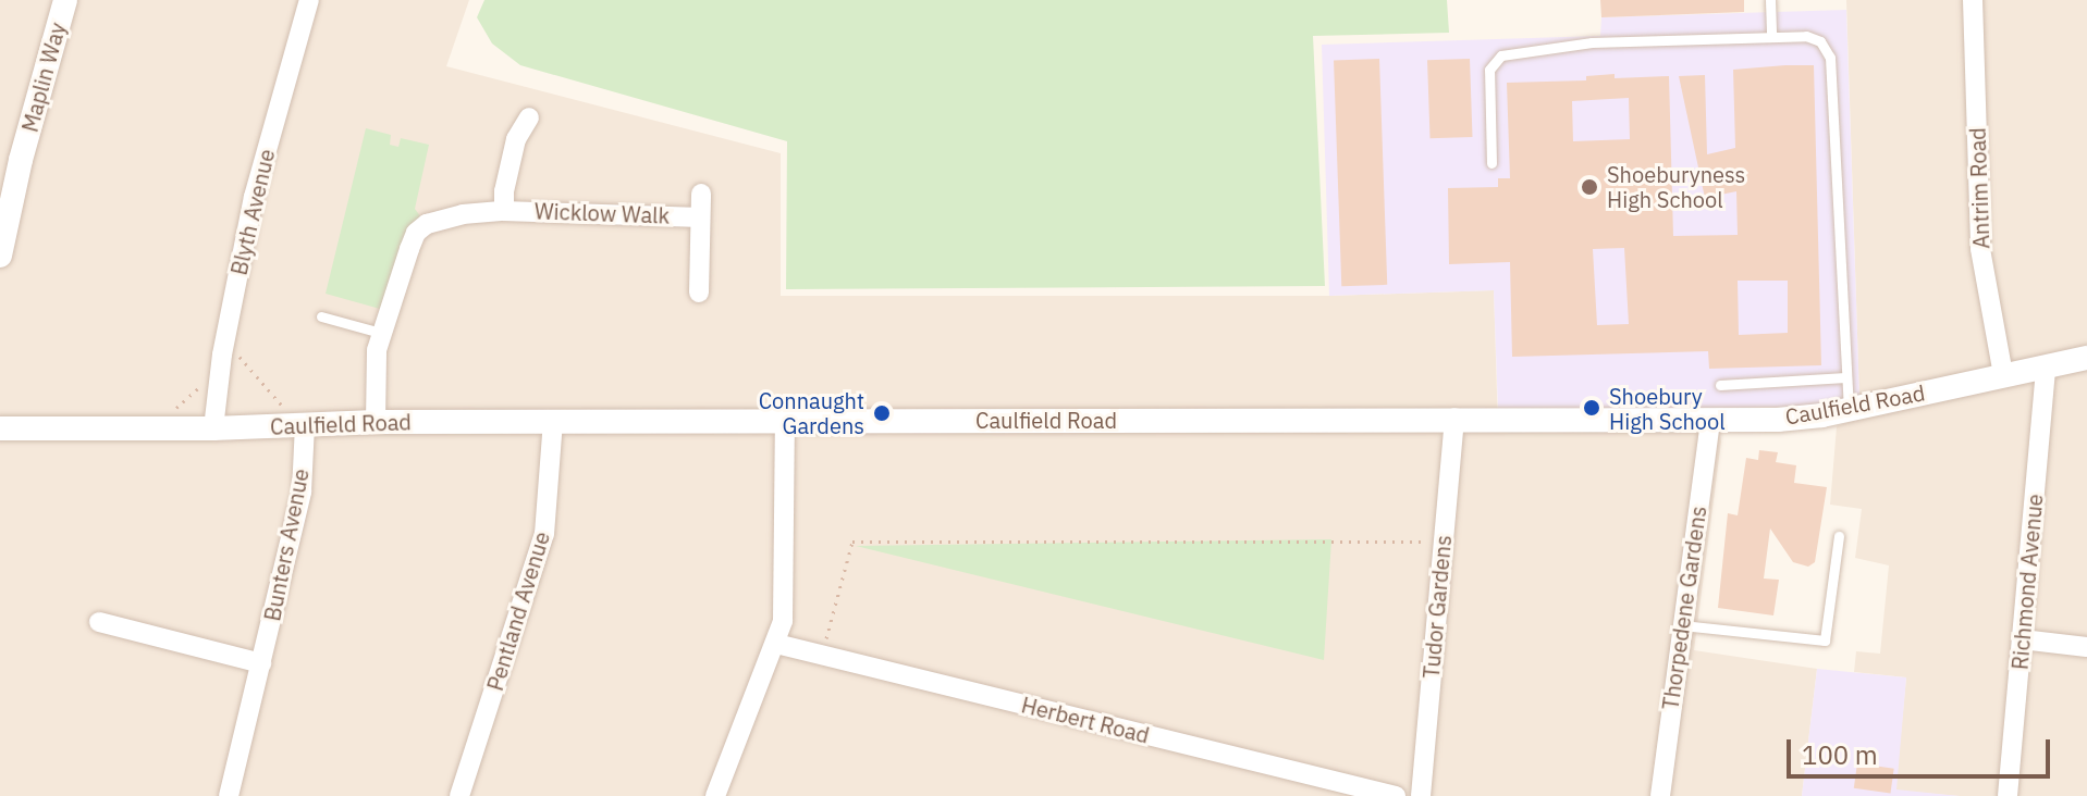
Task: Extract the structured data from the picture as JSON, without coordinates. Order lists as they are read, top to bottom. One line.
{"streets":{"street":["Maplin Way","Antrim Road","Blyth Avenue","Wicklow Walk","Caulfield Road","Bunters Avenue","Richmond Avenue","Tudor Gardens","Thorpedene Gardens","Pentland Avenue","Herbert Road"]},"crossings":[["Antrim Road","Caulfield Road"],["Blyth Avenue","Caulfield Road"],["Wicklow Walk","Caulfield Road"],["Caulfield Road","Bunters Avenue"],["Caulfield Road","Richmond Avenue"],["Caulfield Road","Tudor Gardens"],["Caulfield Road","Thorpedene Gardens"],["Caulfield Road","Pentland Avenue"]],"places":["Shoeburyness High School","Shoebury High School","Connaught Gardens"],"scale_bar":"100 m"}
